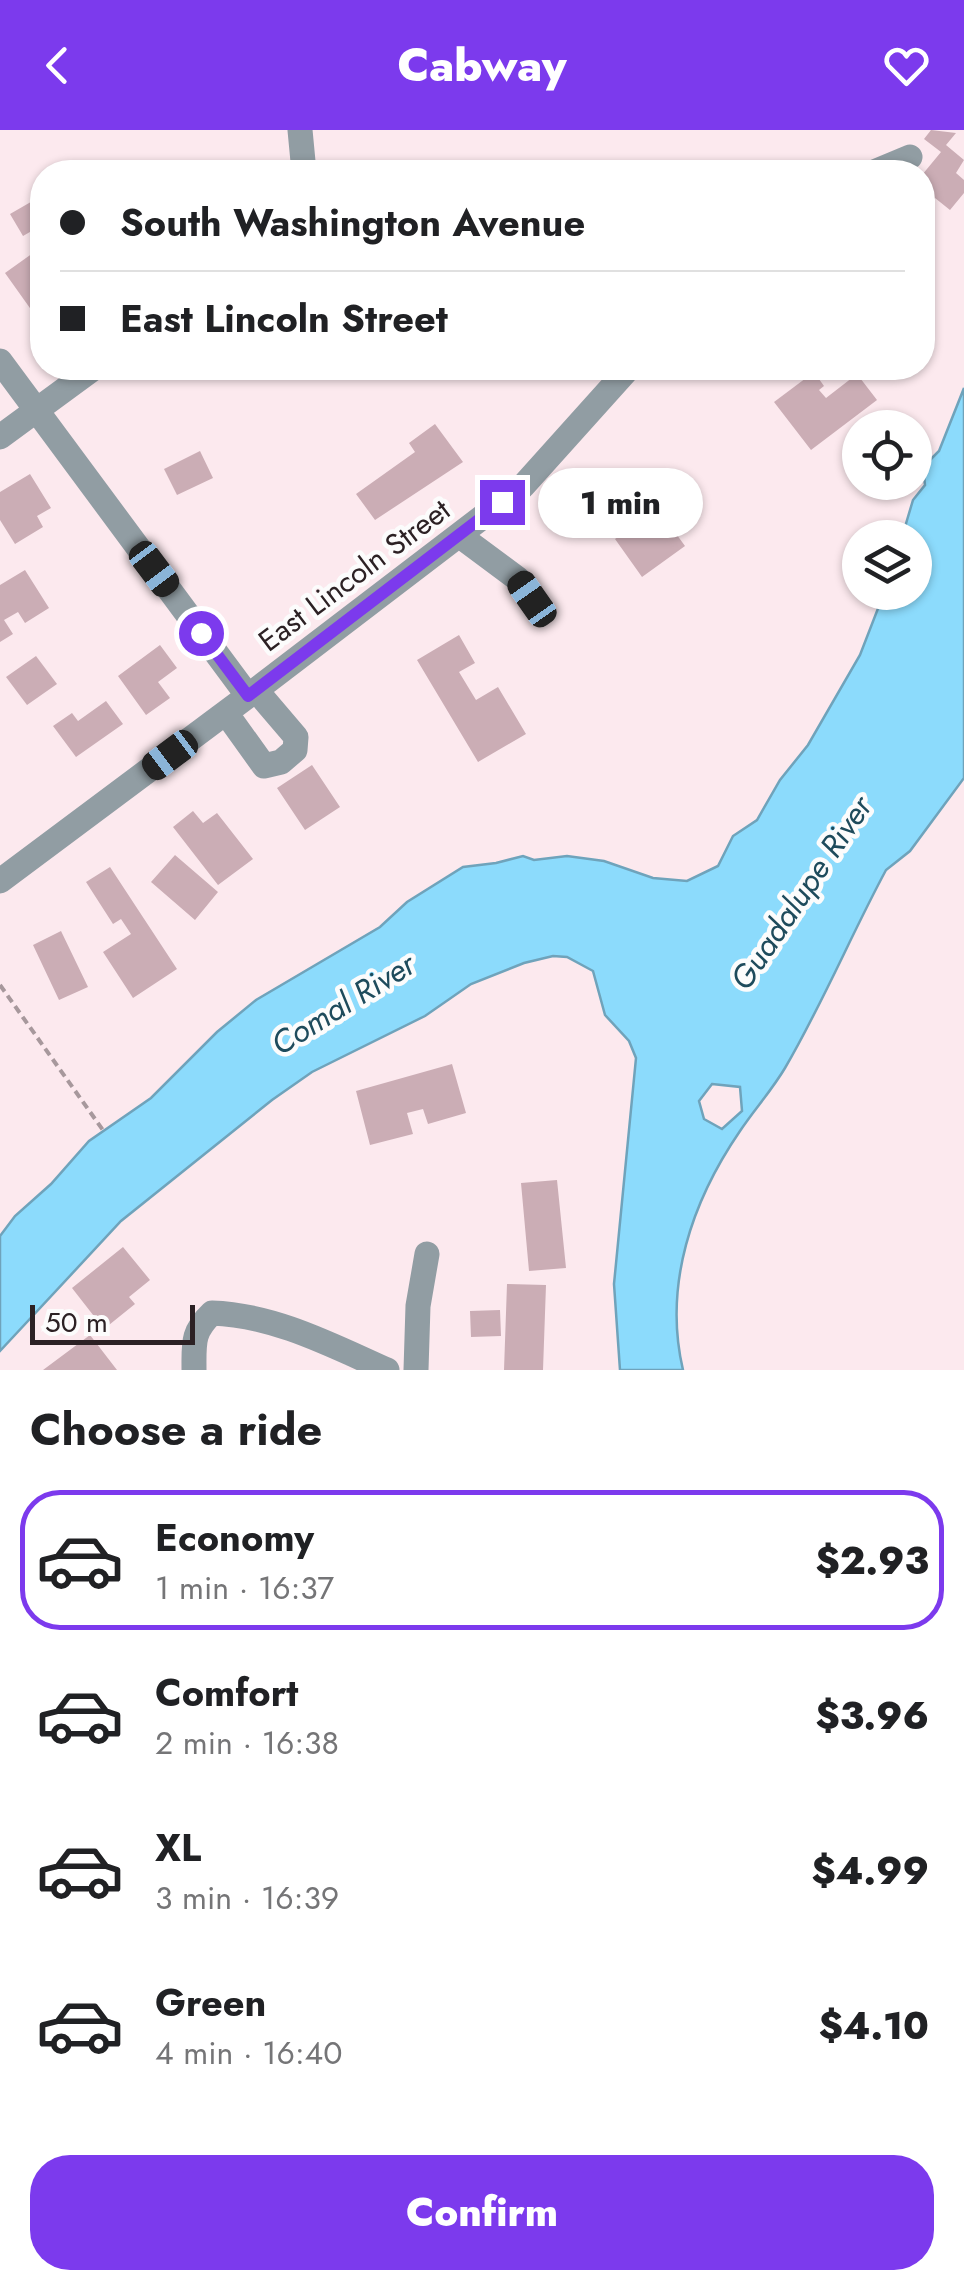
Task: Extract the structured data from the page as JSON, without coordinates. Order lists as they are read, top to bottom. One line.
{"streets":{"street":["East Lincoln Street"]},"water":["Guadalupe River","Comal River"],"scale_bar":"50 m","page":{"header":"Cabway","banner":["South Washington Avenue","East Lincoln Street"],"bubble":"1 min","scale":"50 m","heading":"Choose a ride","list":[{"name":"Economy","note":"1 min · 16:37","value":"$2.93"},{"name":"Comfort","note":"2 min · 16:38","value":"$3.96"},{"name":"XL","note":"3 min · 16:39","value":"$4.99"},{"name":"Green","note":"4 min · 16:40","value":"$4.10"}],"buttons":"Confirm"}}
